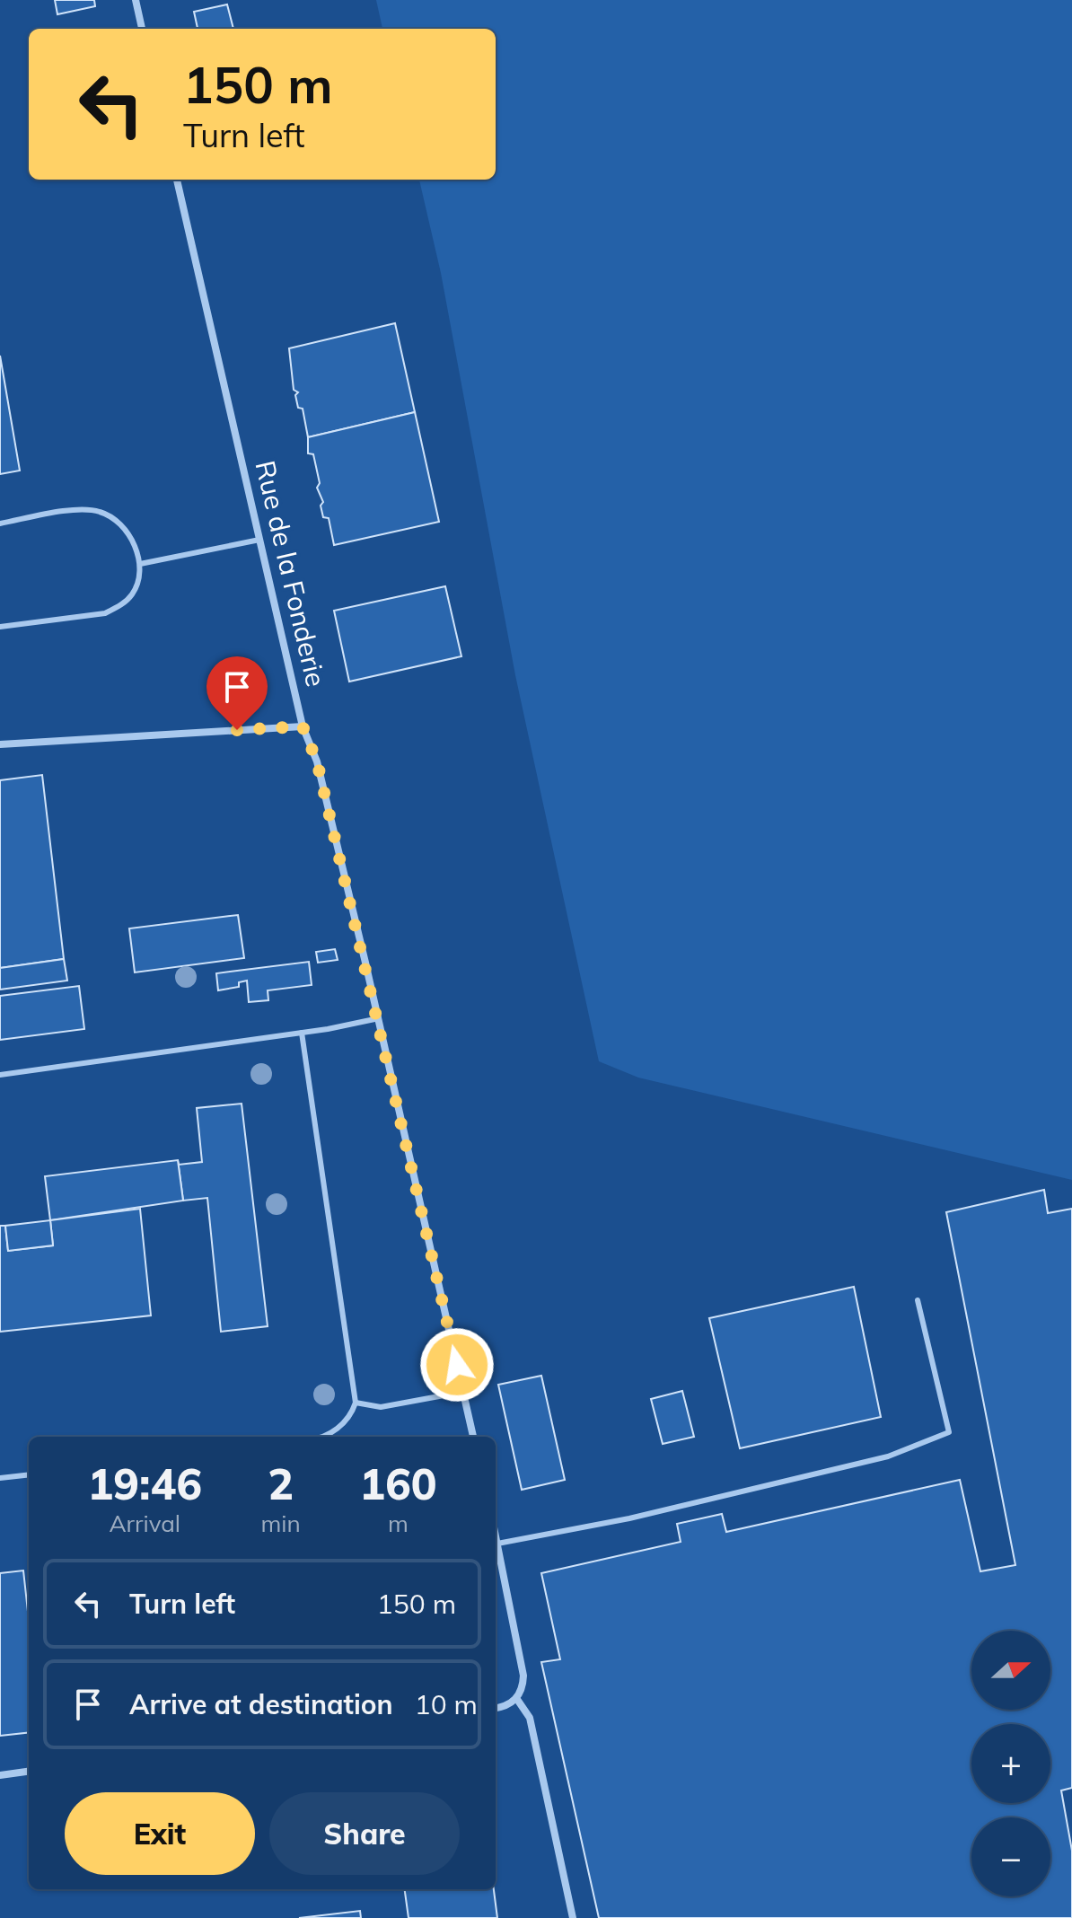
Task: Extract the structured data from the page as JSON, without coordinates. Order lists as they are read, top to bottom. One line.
{"streets":{"street":["Rue de la Fonderie"]},"north":"right","page":{"turn":["150 m","Turn left"],"eta":["19:46","Arrival","2","min","160","m"],"list":[{"name":"Turn left","value":"150 m"},{"name":"Arrive at destination","value":"10 m"}],"map_buttons":["+","−"],"buttons":["Exit","Share"]}}
